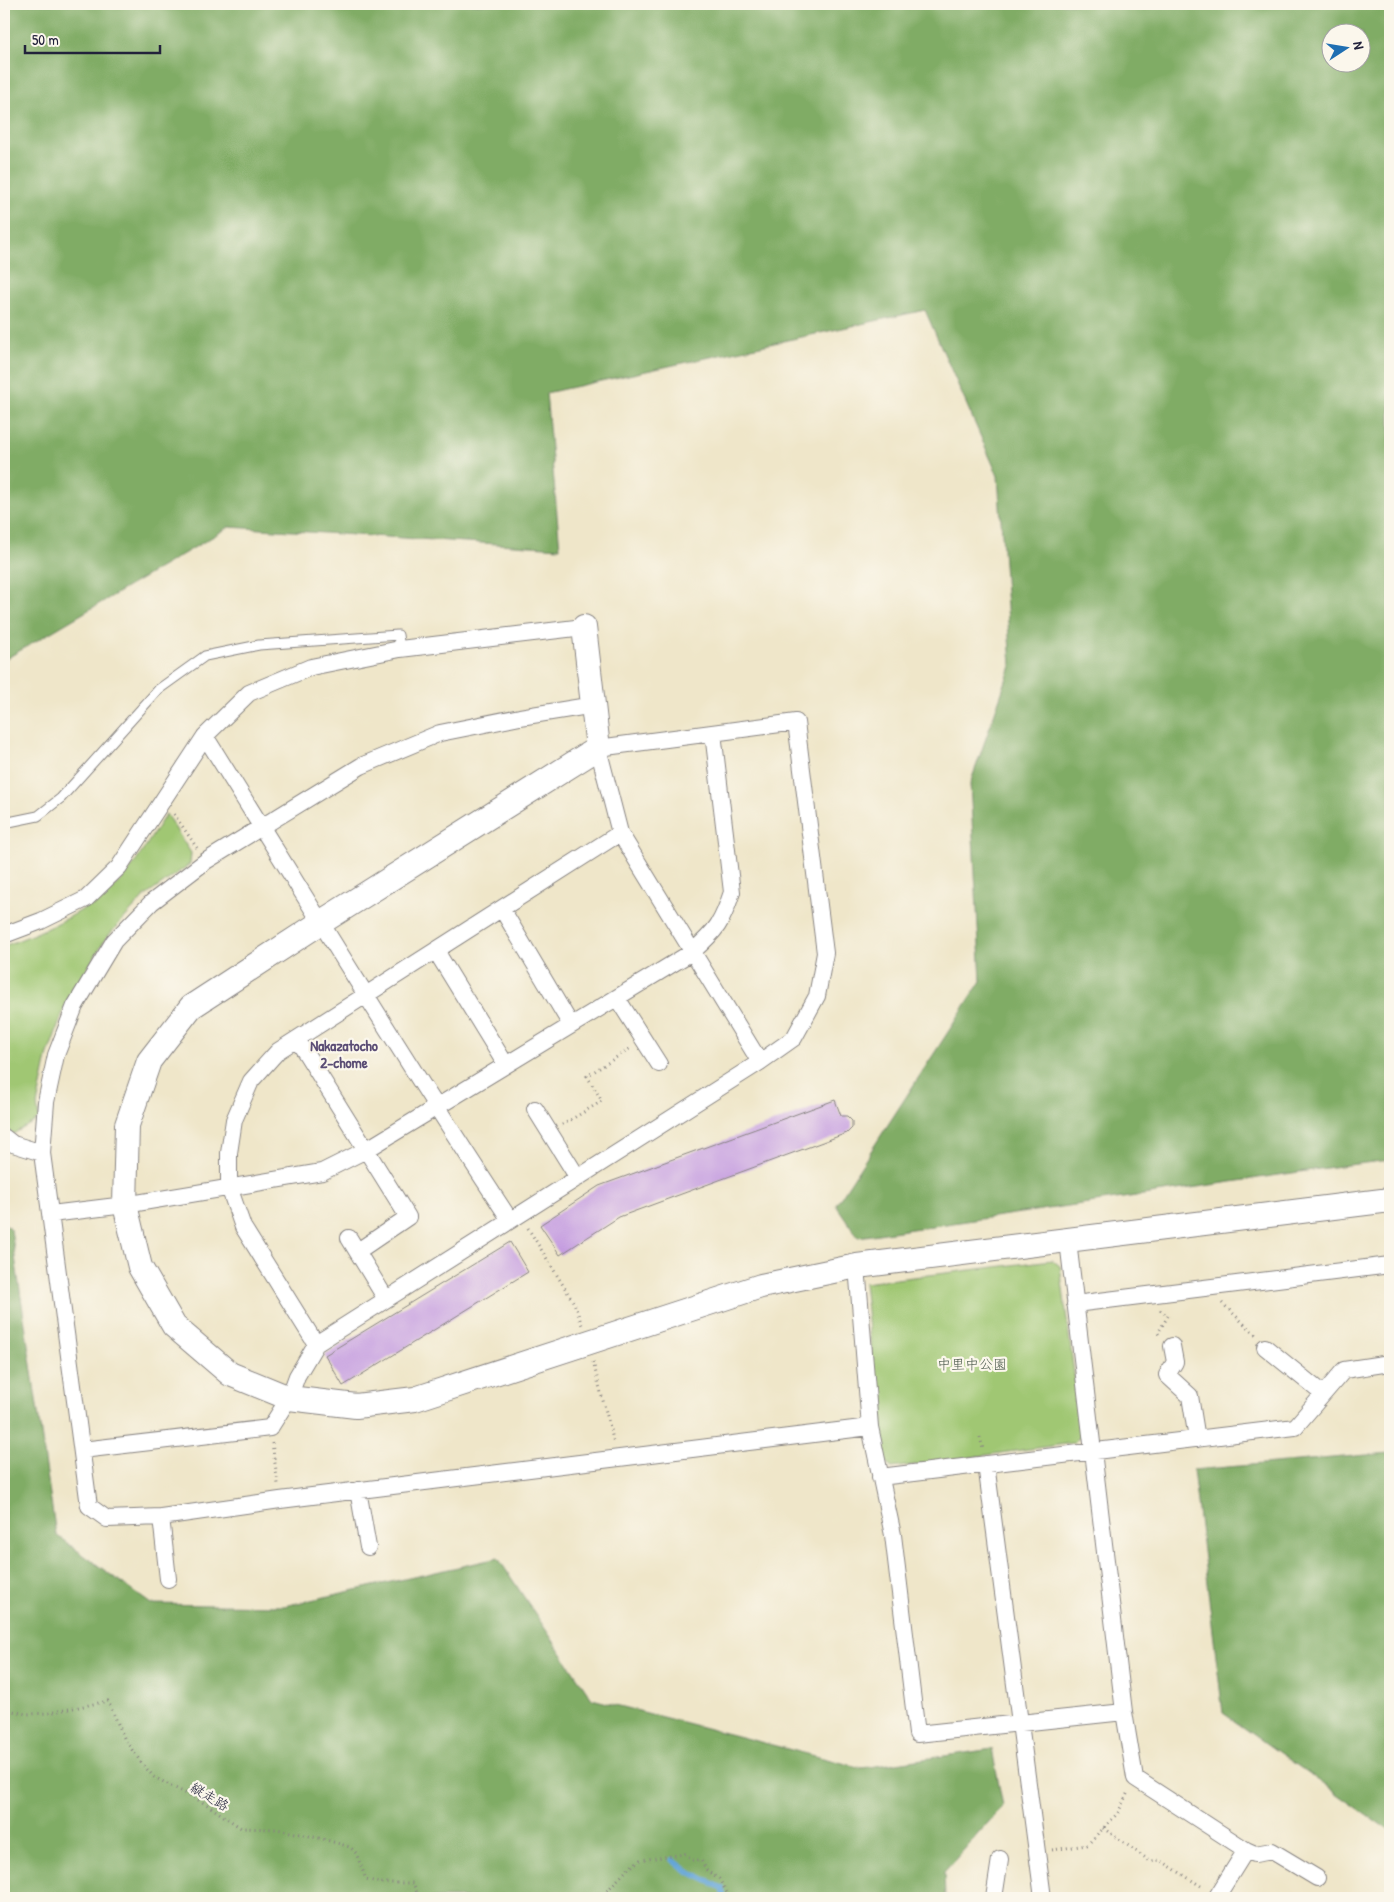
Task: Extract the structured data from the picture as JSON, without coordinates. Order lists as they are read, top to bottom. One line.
{"streets":{"path":["縦走路"]},"districts":["Nakazatocho 2-chome"],"parks":["中里中公園"],"scale_bar":"50 m","north":"right"}
